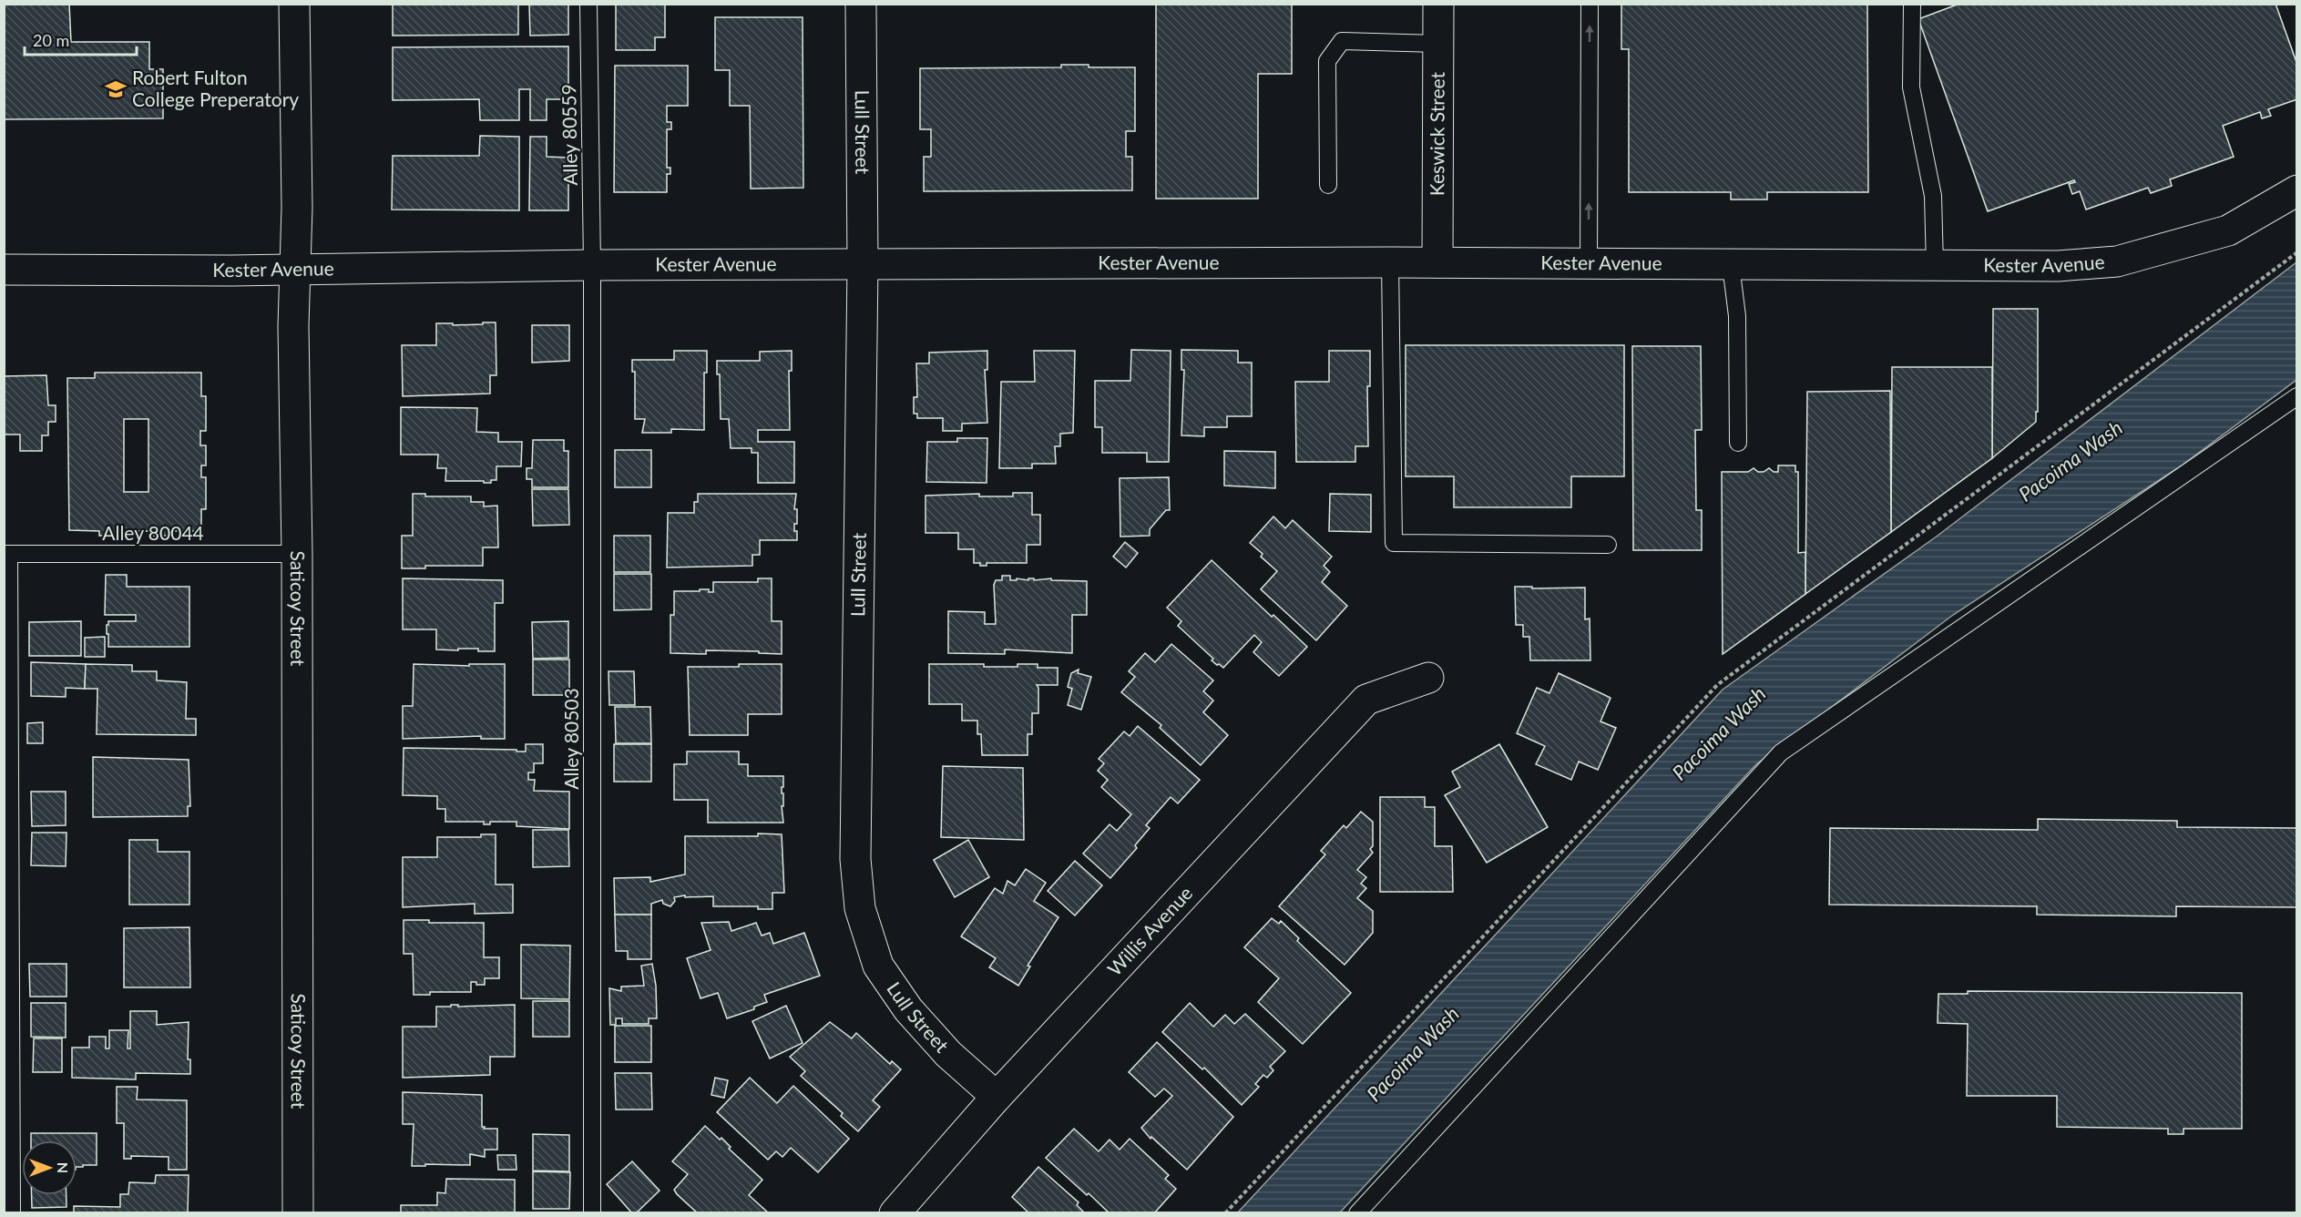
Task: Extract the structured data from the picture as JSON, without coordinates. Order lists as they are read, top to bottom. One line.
{"streets":{"street":["Lull Street","Keswick Street","Kester Avenue","Saticoy Street","Willis Avenue"],"lane":["Alley 80559","Alley 80044","Alley 80503"]},"crossings":[["Lull Street","Kester Avenue"],["Lull Street","Willis Avenue"],["Keswick Street","Kester Avenue"],["Alley 80559","Kester Avenue"],["Alley 80559","Alley 80503"],["Kester Avenue","Saticoy Street"],["Kester Avenue","Alley 80503"],["Alley 80044","Saticoy Street"]],"water":["Pacoima Wash"],"places":{"school or university":["Robert Fulton College Preperatory"]},"scale_bar":"20 m","north":"right"}
